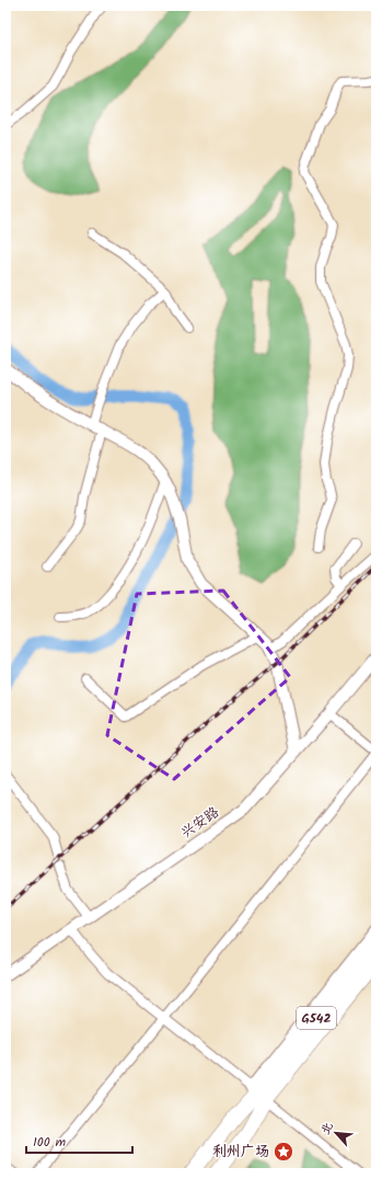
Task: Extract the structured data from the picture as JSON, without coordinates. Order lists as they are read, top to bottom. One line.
{"streets":{"highway":["G542"],"street":["兴安路"]},"places":{"place":["利州广场"]},"scale_bar":"100 m","north":"top left"}
